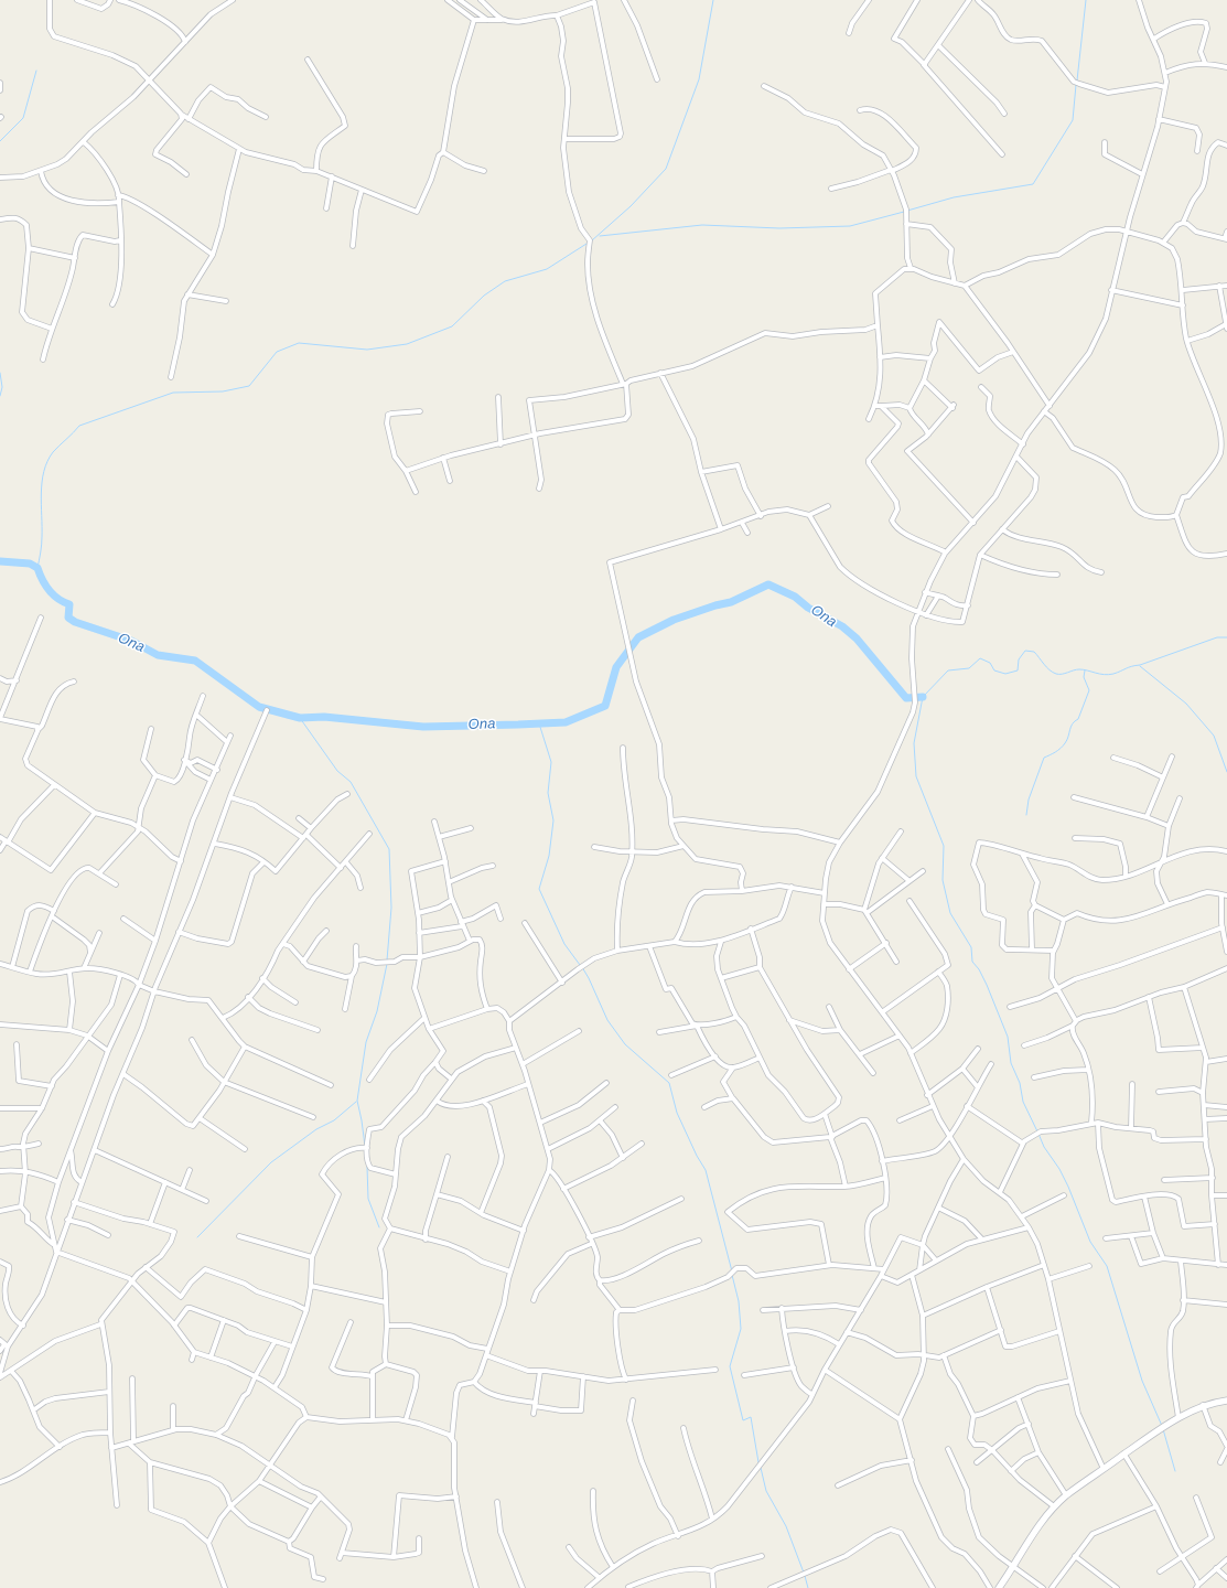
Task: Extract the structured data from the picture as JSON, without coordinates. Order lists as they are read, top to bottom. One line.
{"water":["Ona"]}
